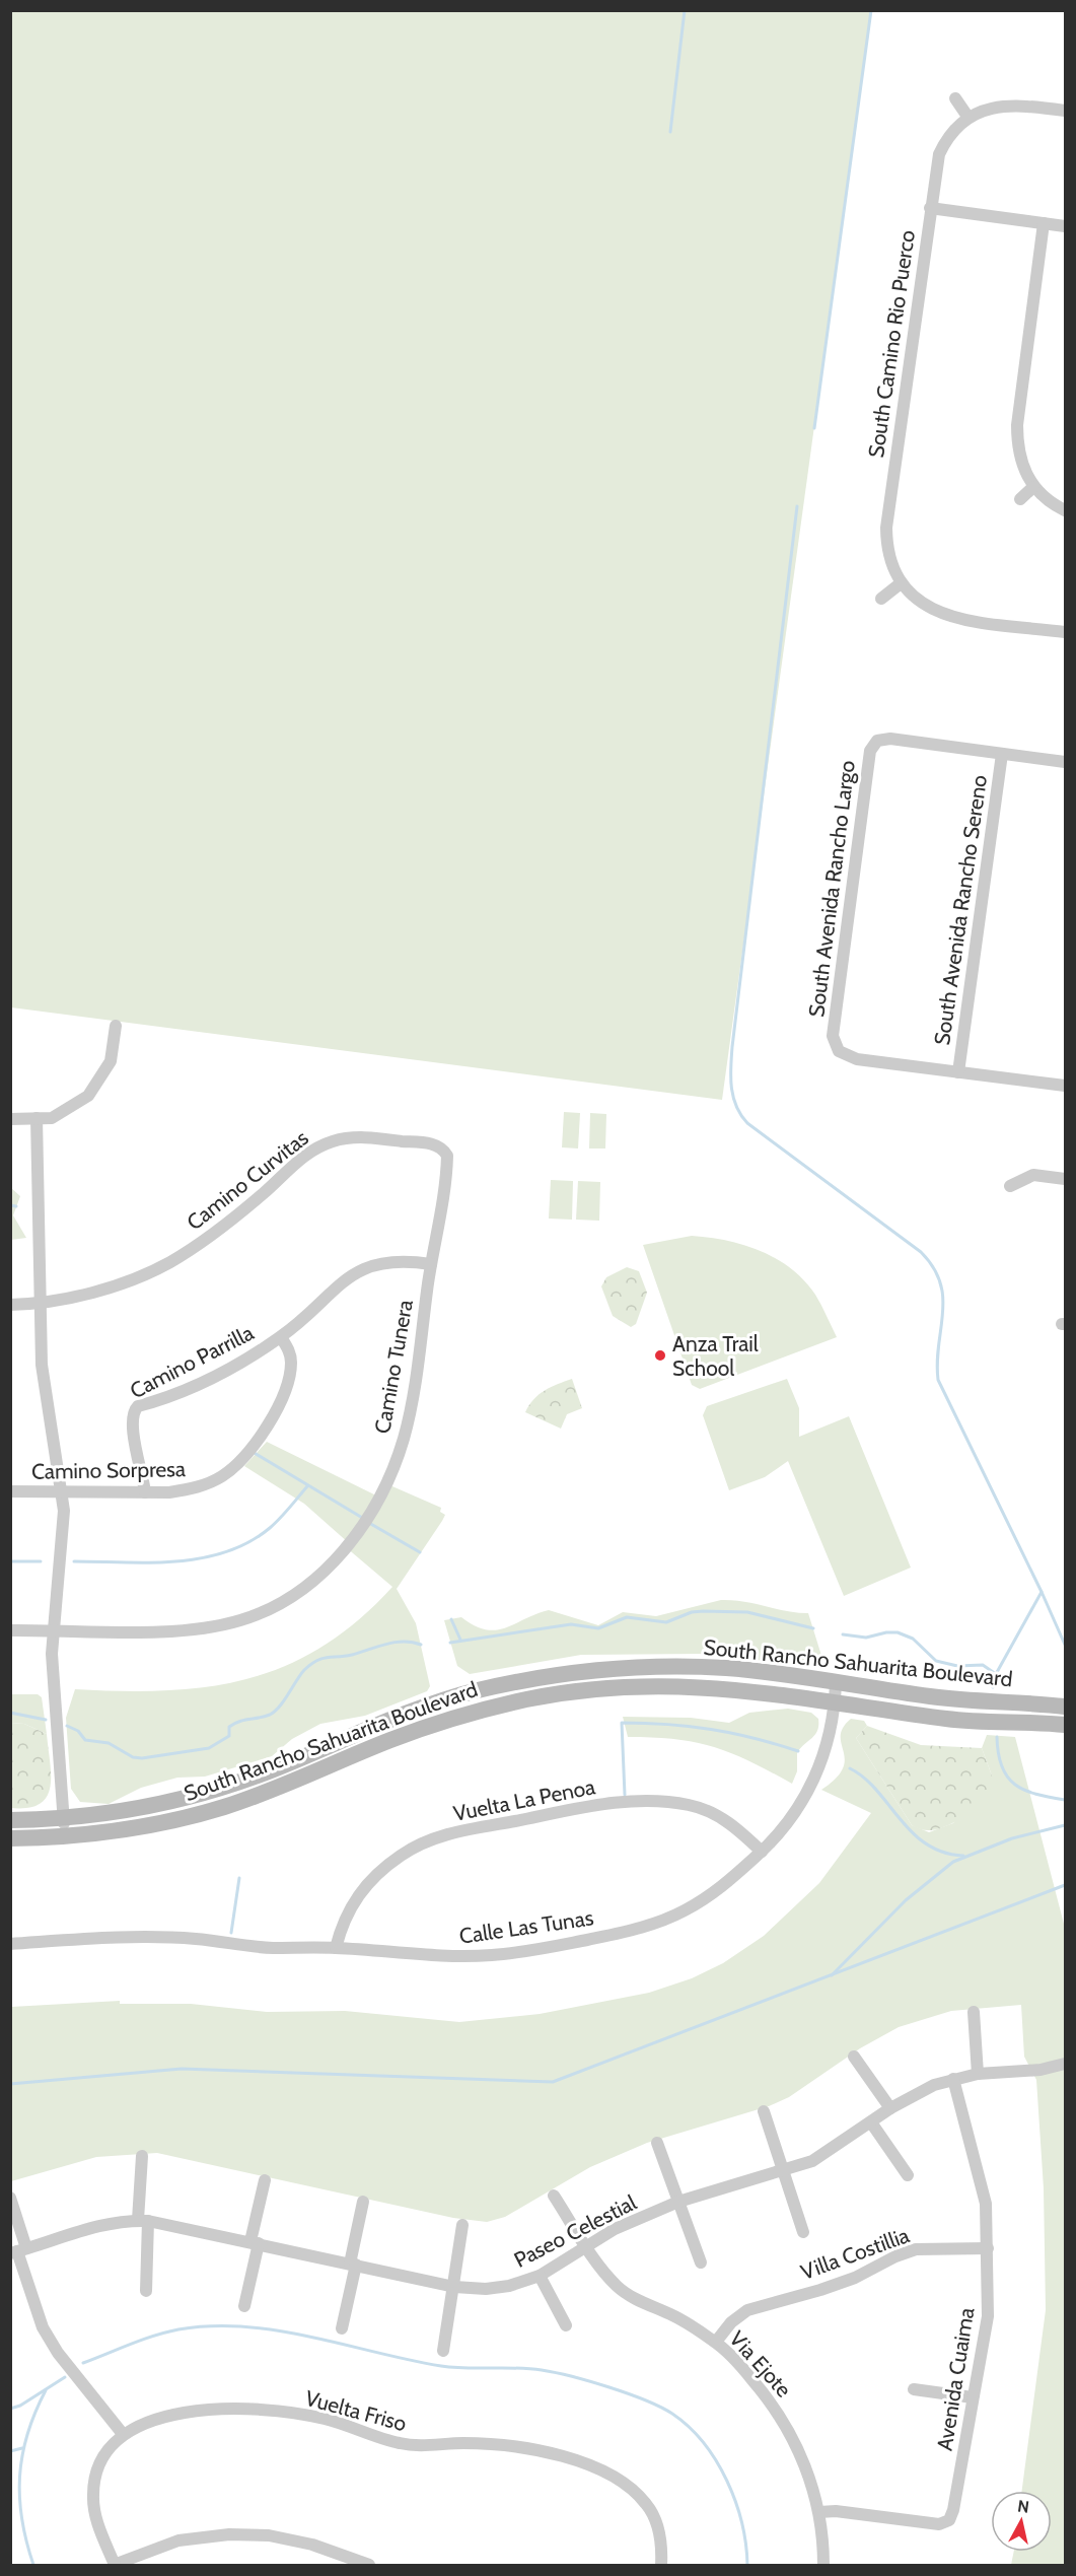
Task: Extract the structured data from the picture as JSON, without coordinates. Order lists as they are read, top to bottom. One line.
{"streets":{"street":["South Camino Rio Puerco","South Avenida Rancho Largo","South Avenida Rancho Sereno","Camino Curvitas","Camino Parrilla","Camino Tunera","Camino Sorpresa","South Rancho Sahuarita Boulevard","Vuelta La Penoa","Calle Las Tunas","Paseo Celestial","Villa Costillia","Via Ejote","Avenida Cuaima","Vuelta Friso"]},"crossings":[["South Avenida Rancho Largo","South Avenida Rancho Sereno"],["Camino Curvitas","Camino Tunera"],["Camino Parrilla","Camino Tunera"],["Camino Parrilla","Camino Sorpresa"],["South Rancho Sahuarita Boulevard","Calle Las Tunas"],["Vuelta La Penoa","Calle Las Tunas"],["Paseo Celestial","Via Ejote"],["Paseo Celestial","Avenida Cuaima"],["Villa Costillia","Via Ejote"],["Villa Costillia","Avenida Cuaima"],["Via Ejote","Avenida Cuaima"]],"places":["Anza Trail School"],"north":"top"}
